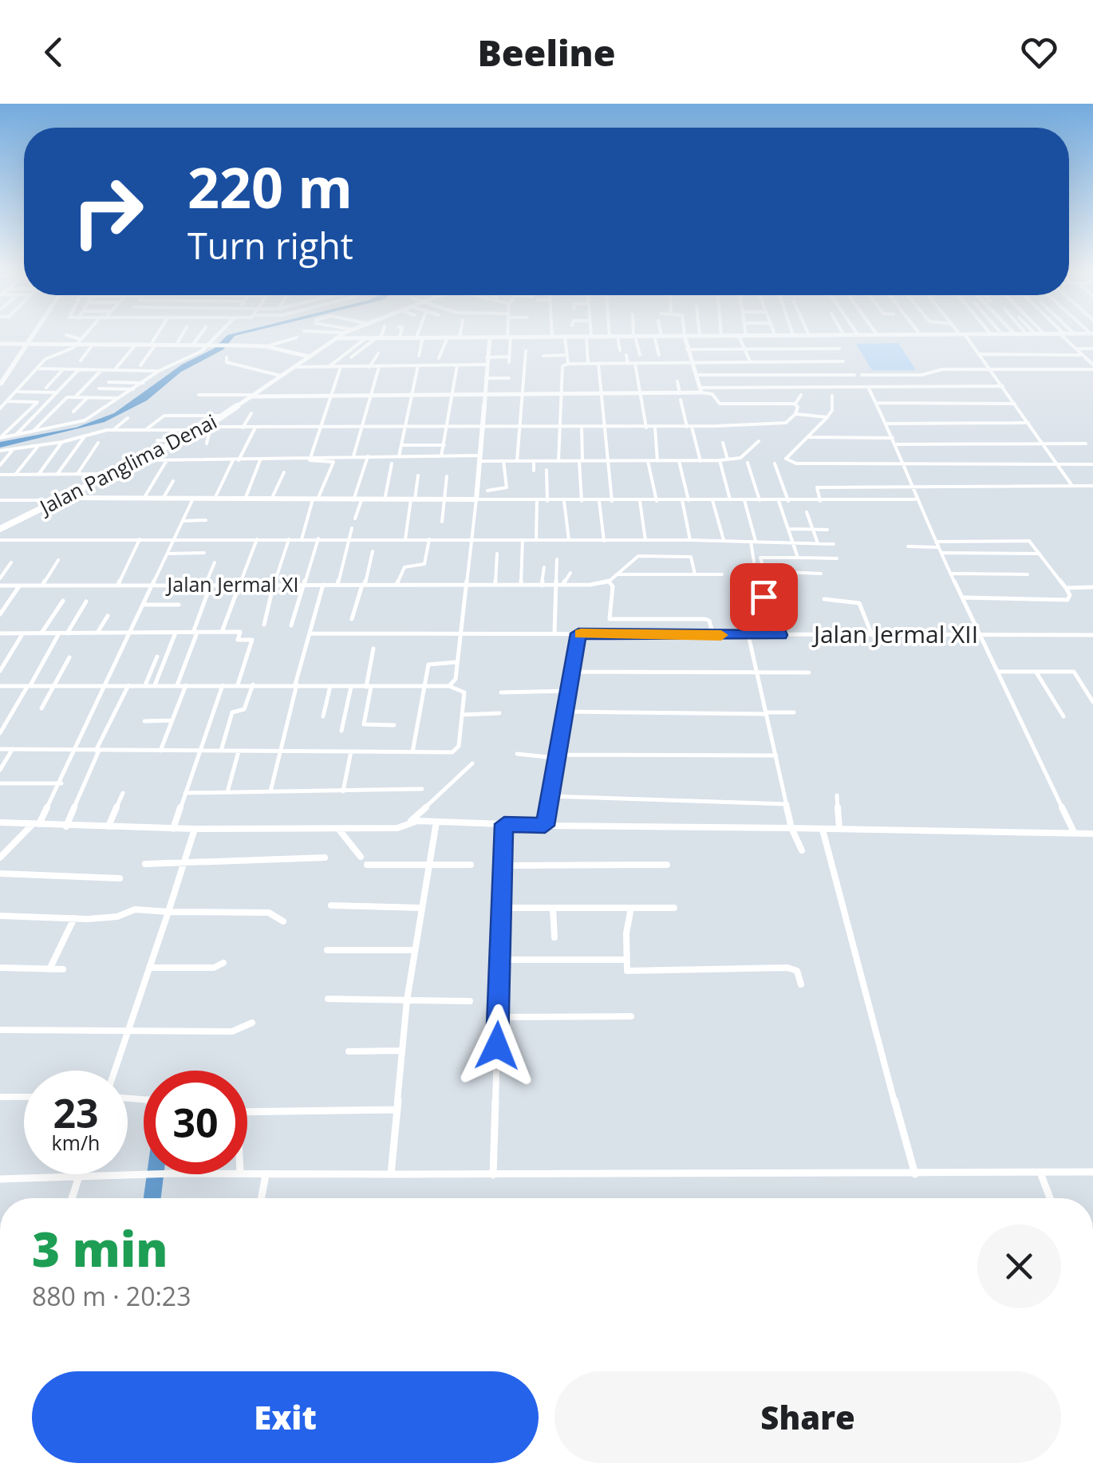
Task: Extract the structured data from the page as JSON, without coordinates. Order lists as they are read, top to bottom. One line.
{"streets":{"main road":["Jalan Panglima Denai"],"street":["Jalan Jermal XI","Jalan Jermal XII"]},"page":{"header":"Beeline","turn":["220 m","Turn right"],"speed":"23 km/h","limit":"30","heading":["3 min","880 m · 20:23"],"buttons":["Exit","Share"]}}
